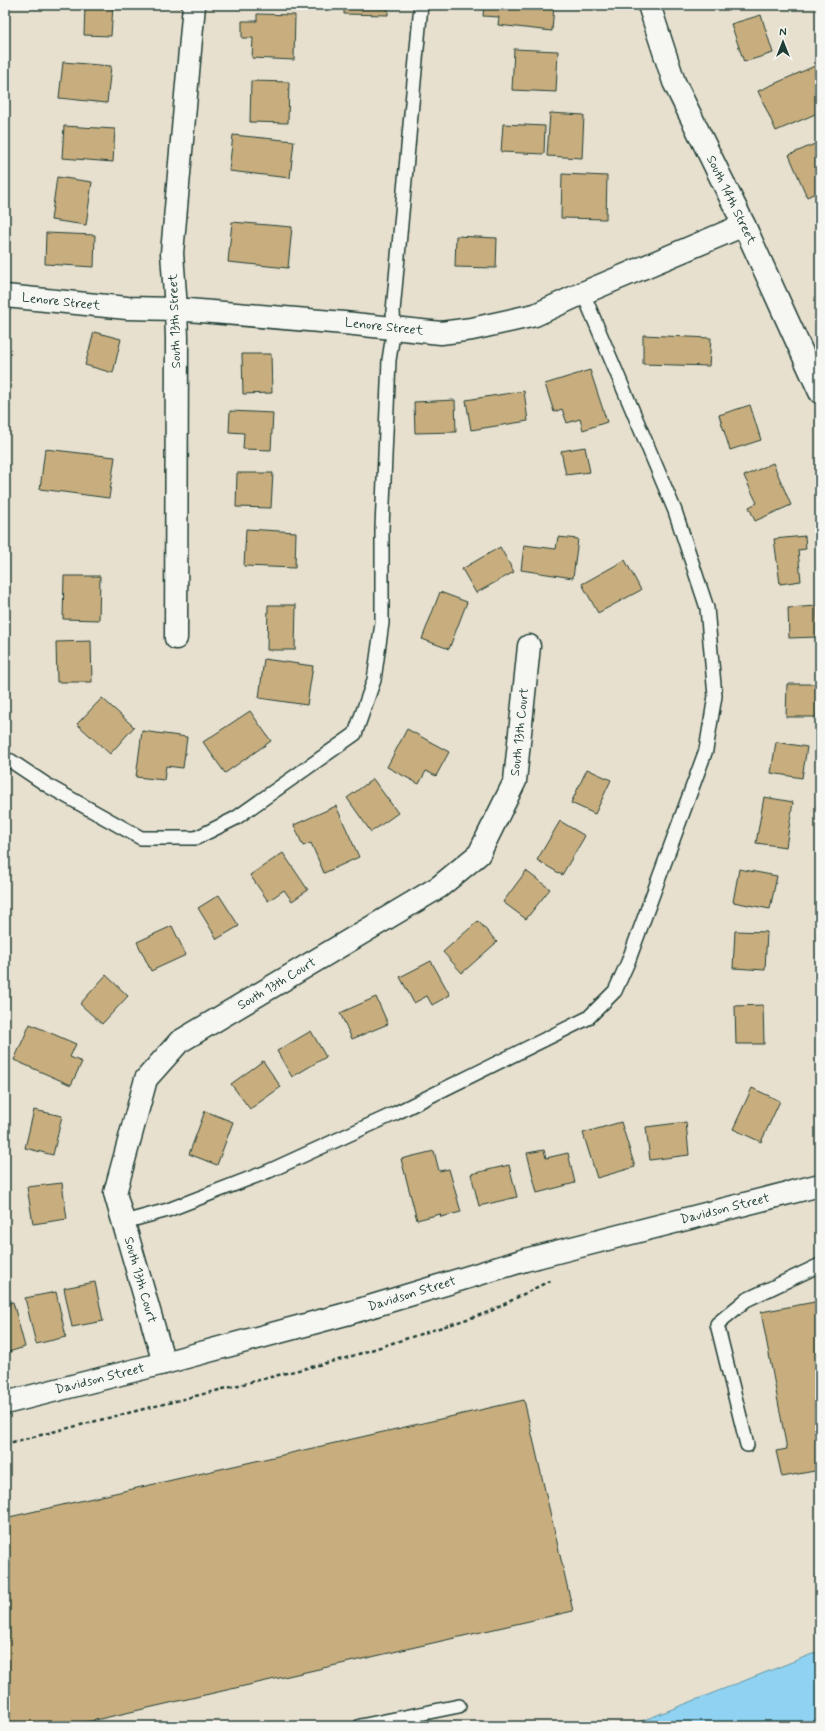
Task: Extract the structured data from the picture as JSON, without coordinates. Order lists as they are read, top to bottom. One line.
{"streets":{"street":["South 14th Street","Lenore Street","South 13th Street","South 13th Court","Davidson Street"]},"crossings":[["South 14th Street","Lenore Street"],["Lenore Street","South 13th Street"],["South 13th Court","Davidson Street"]],"north":"top"}
